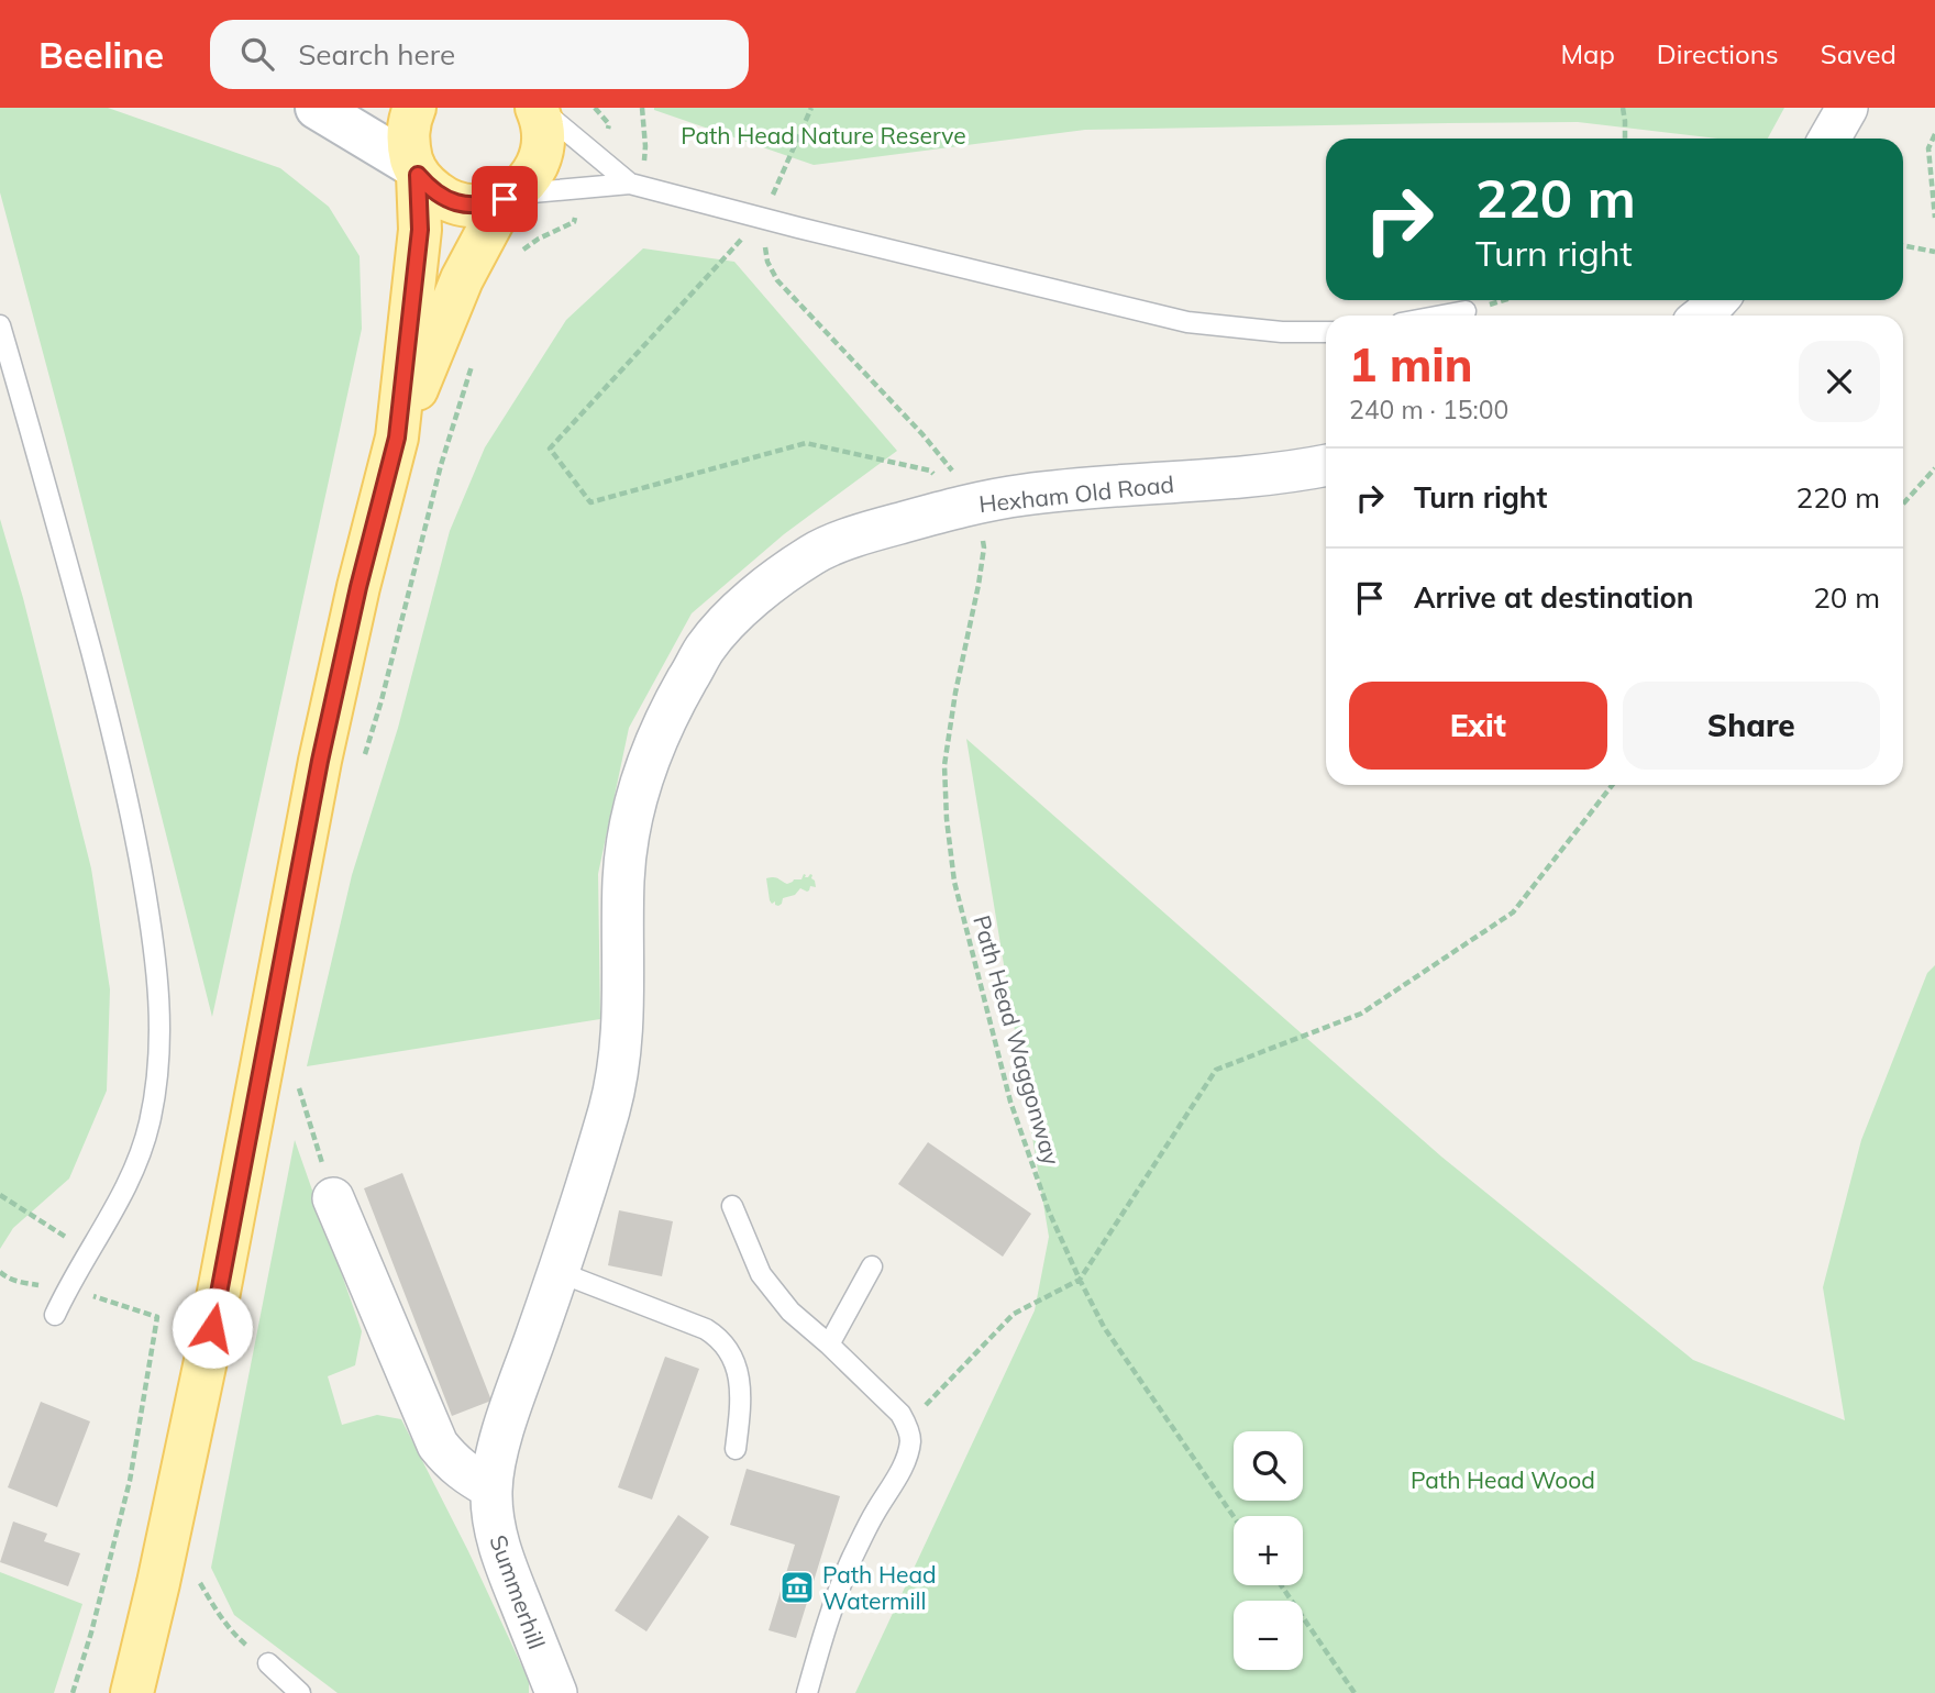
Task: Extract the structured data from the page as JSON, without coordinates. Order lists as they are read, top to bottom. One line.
{"streets":{"street":["Hexham Old Road","Summerhill"],"path":["Path Head Waggonway"]},"crossings":[["Hexham Old Road","Path Head Waggonway"],["Hexham Old Road","Summerhill"]],"parks":["Path Head Nature Reserve","Path Head Wood"],"places":{"museum":["Path Head Watermill"]},"page":{"header":"Beeline","search":"Search here","nav":["Map","Directions","Saved"],"turn":["220 m","Turn right"],"heading":["1 min","240 m · 15:00"],"list":[{"name":"Turn right","value":"220 m"},{"name":"Arrive at destination","value":"20 m"}],"buttons":["Exit","Share"],"map_buttons":["+","−"]}}
